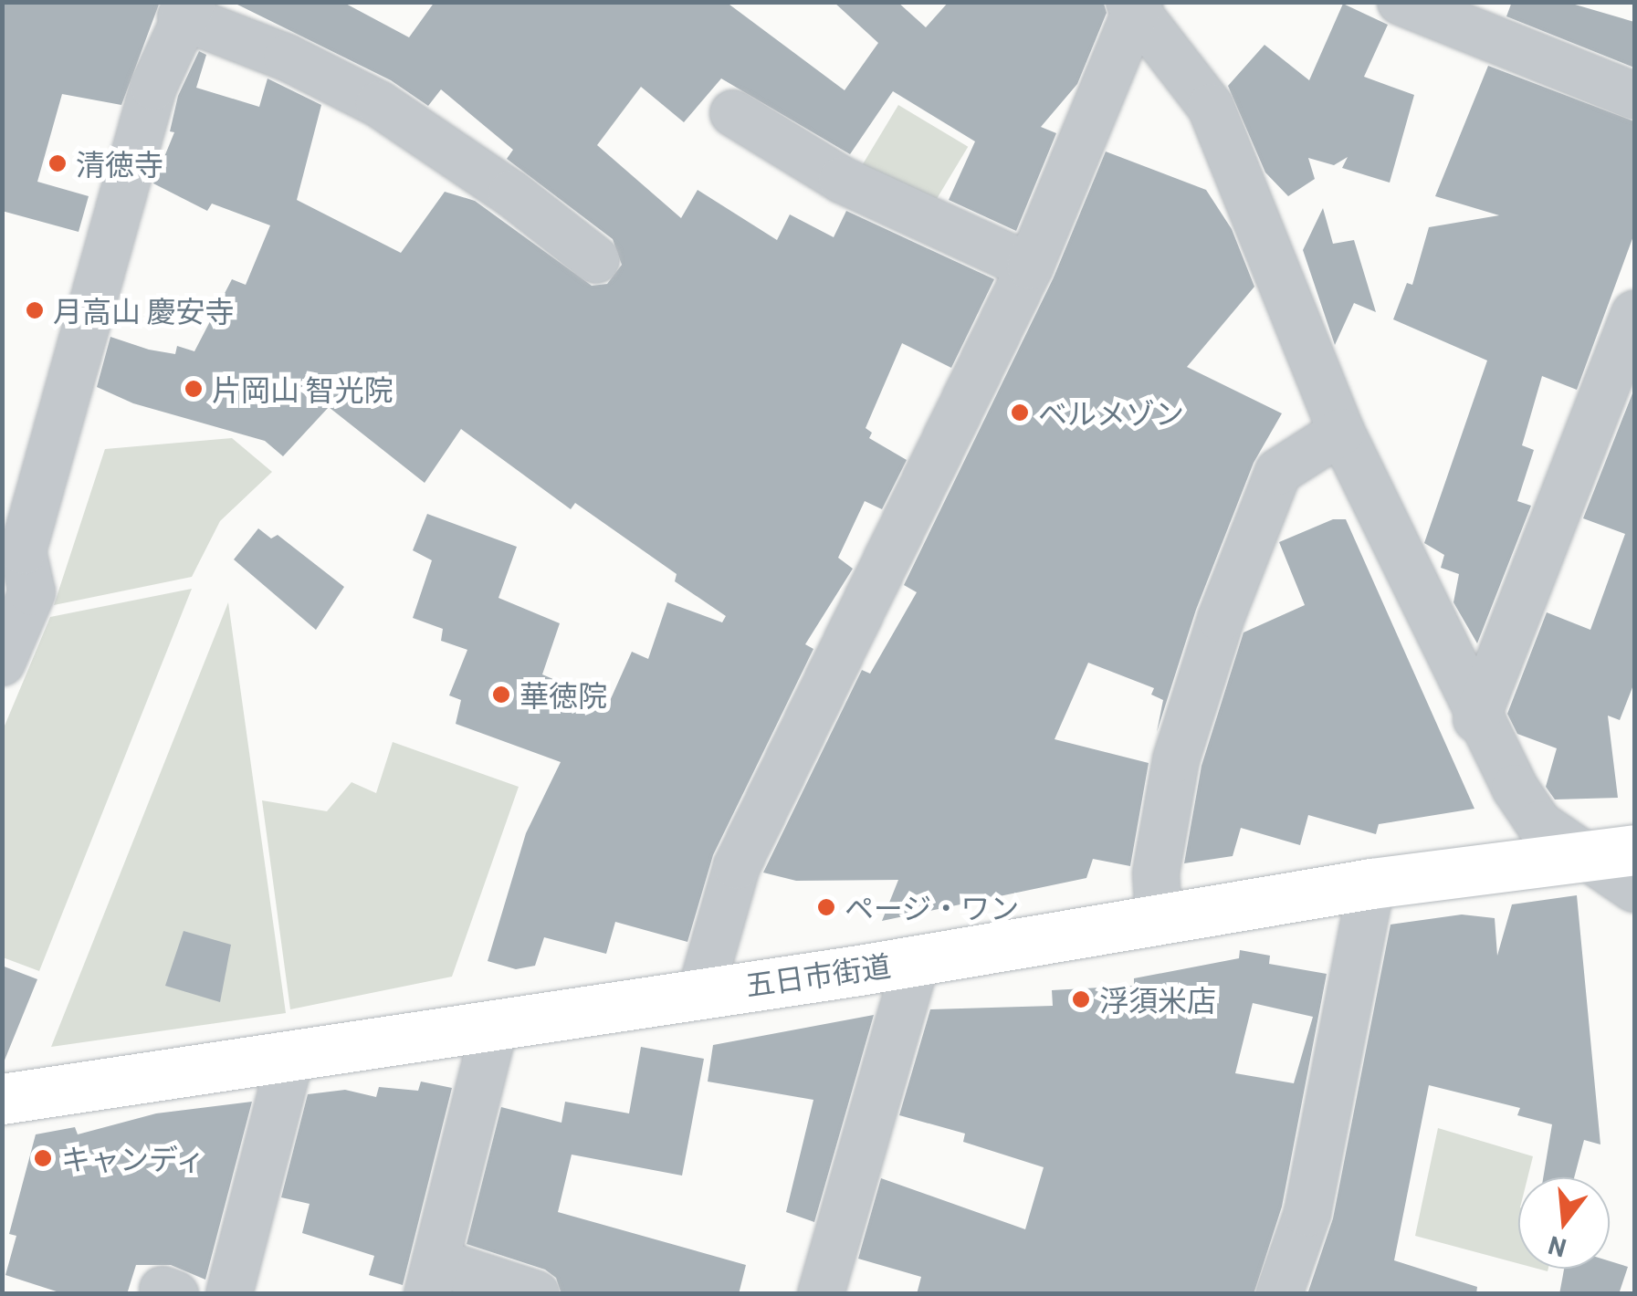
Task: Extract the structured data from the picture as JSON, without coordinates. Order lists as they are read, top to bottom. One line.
{"streets":{"main road":["五日市街道"]},"places":["清徳寺","月高山 慶安寺","片岡山 智光院","ベルメゾン","華徳院","ページ・ワン","浮須米店","キャンディ"],"north":"bottom"}
